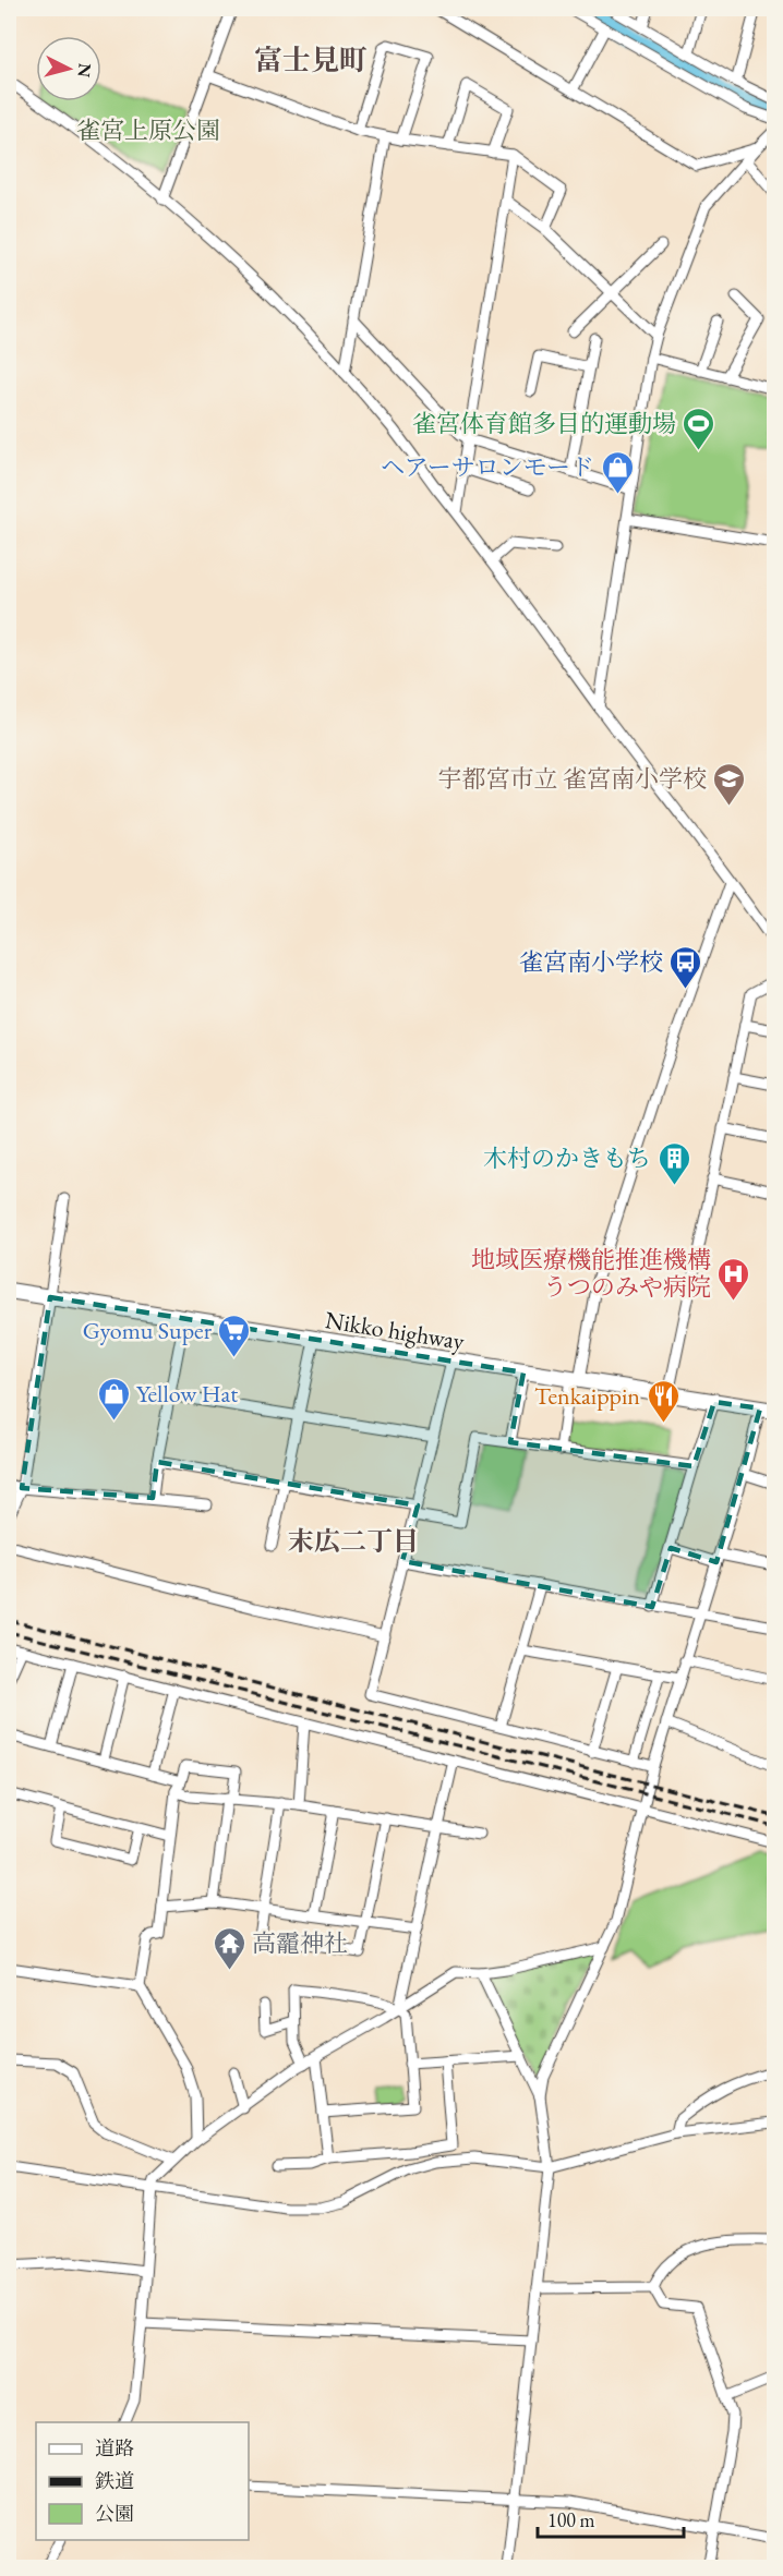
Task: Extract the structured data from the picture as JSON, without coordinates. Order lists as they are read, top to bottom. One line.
{"streets":{"highway":["Nikko highway"]},"districts":["富士見町","末広二丁目"],"parks":["雀宮上原公園"],"places":{"sports":["雀宮体育館多目的運動場"],"shop":["ヘアーサロンモード","Yellow Hat"],"school or university":["宇都宮市立 雀宮南小学校"],"bus stop":["雀宮南小学校"],"building":["木村のかきもち"],"hospital":["地域医療機能推進機構 うつのみや病院"],"supermarket":["Gyomu Super"],"restaurant":["Tenkaippin"],"temple":["高靇神社"]},"legend":["道路","鉄道","公園"],"scale_bar":"100 m","north":"right"}
